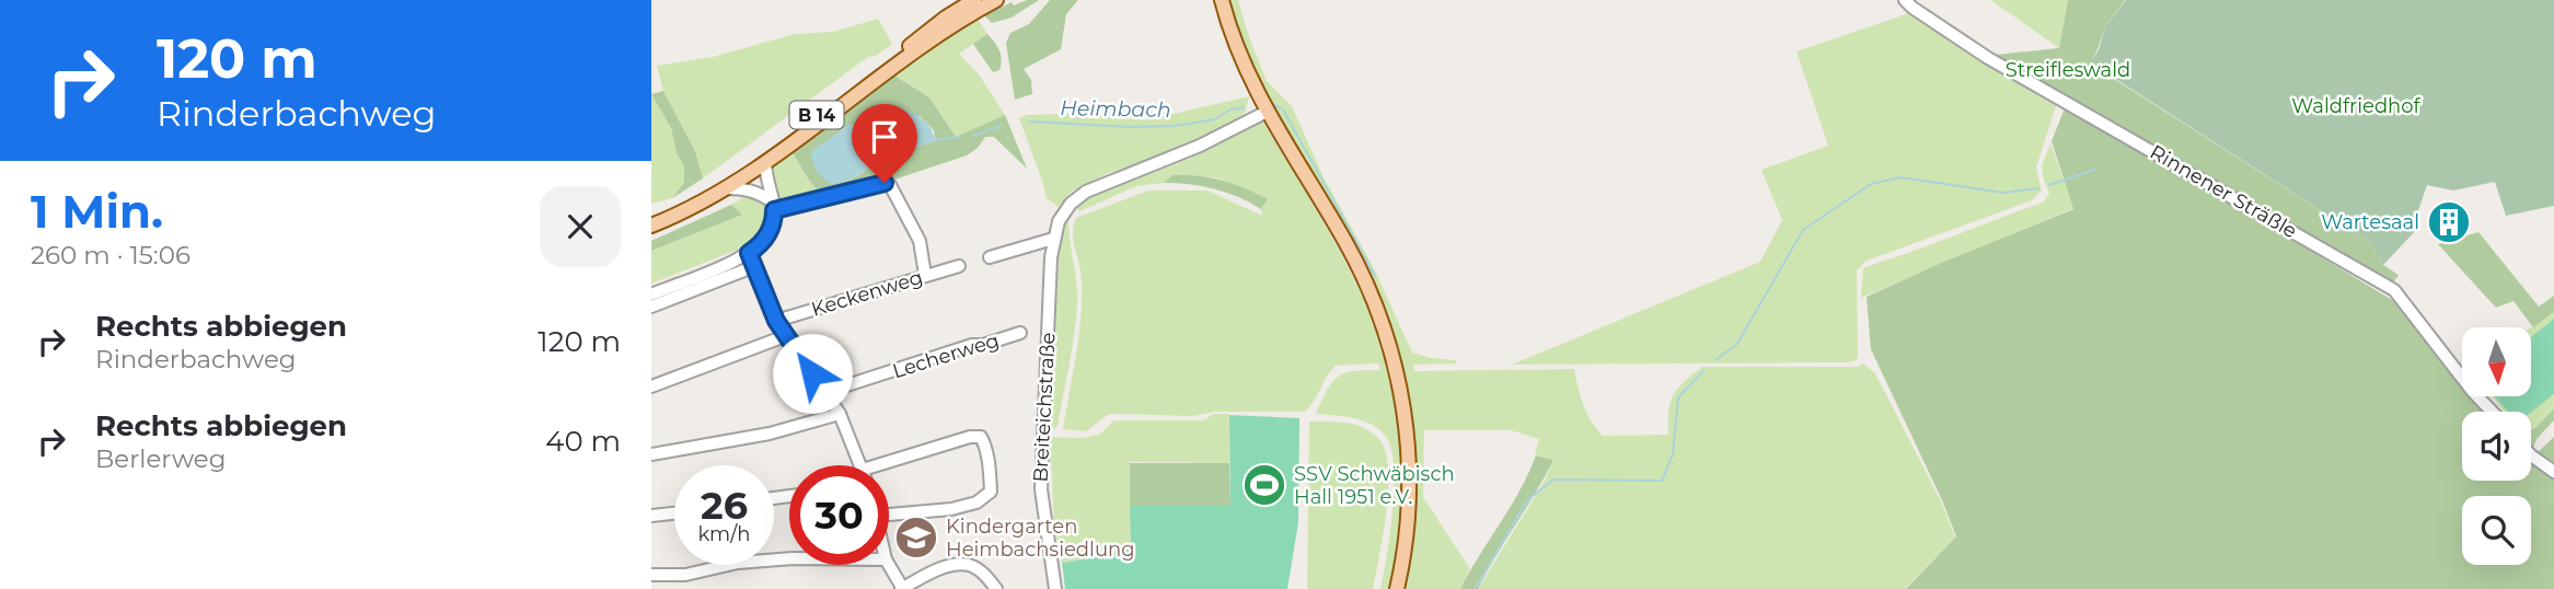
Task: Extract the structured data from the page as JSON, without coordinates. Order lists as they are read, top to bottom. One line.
{"streets":{"main road":["B 14"],"street":["Rinnener Sträßle","Keckenweg","Lecherweg","Breiteichstraße"]},"water":["Heimbach"],"parks":["Streifleswald","Waldfriedhof"],"places":{"building":["Wartesaal"],"sports":["SSV Schwäbisch Hall 1951 e.V."],"school or university":["Kindergarten Heimbachsiedlung"]},"north":"bottom","page":{"turn":["120 m","Rinderbachweg"],"heading":["1 Min.","260 m · 15:06"],"list":[{"name":"Rechts abbiegen","note":"Rinderbachweg","value":"120 m"},{"name":"Rechts abbiegen","note":"Berlerweg","value":"40 m"}],"speed":"26 km/h","limit":"30"}}
